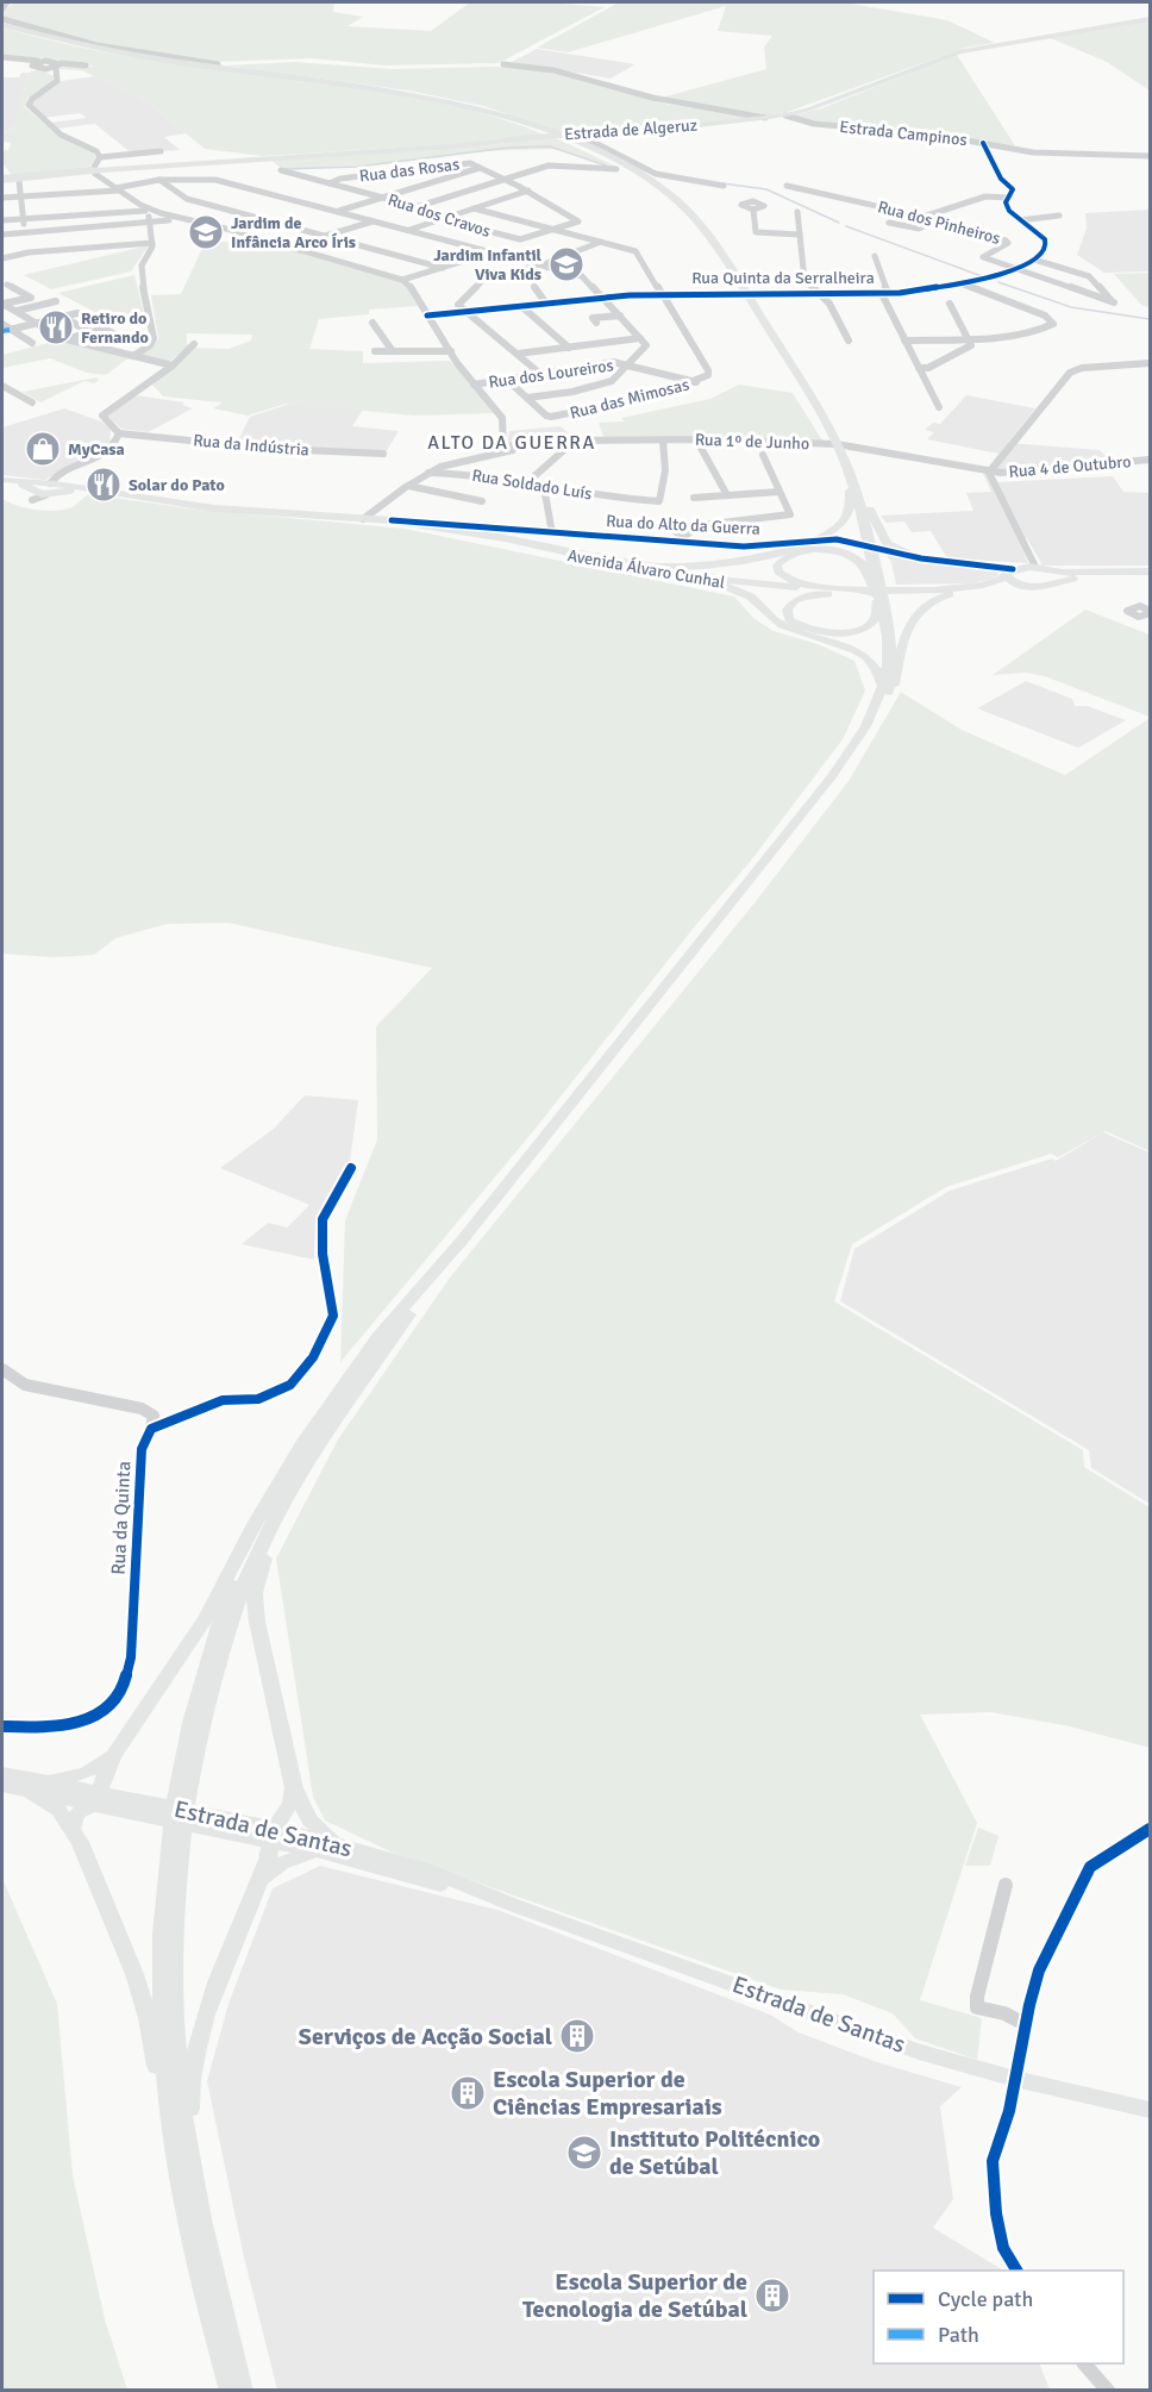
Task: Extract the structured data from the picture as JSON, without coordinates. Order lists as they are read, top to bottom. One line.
{"streets":{"main road":["Estrada de Algeruz","Avenida Álvaro Cunhal","Estrada de Santas"],"street":["Estrada Campinos","Rua das Rosas","Rua dos Cravos","Rua dos Pinheiros","Rua Quinta da Serralheira","Rua dos Loureiros","Rua das Mimosas","Rua 1º de Junho","Rua da Indústria","Rua 4 de Outubro","Rua Soldado Luís","Rua do Alto da Guerra","Rua da Quinta"]},"crossings":[["Estrada de Algeruz","Estrada Campinos"],["Rua das Rosas","Rua dos Cravos"],["Rua das Rosas","Rua das Mimosas"],["Rua dos Cravos","Rua das Mimosas"],["Rua dos Pinheiros","Rua Quinta da Serralheira"],["Rua Quinta da Serralheira","Rua das Mimosas"],["Rua dos Loureiros","Rua das Mimosas"],["Rua 1º de Junho","Rua 4 de Outubro"],["Rua 1º de Junho","Rua Soldado Luís"],["Rua do Alto da Guerra","Avenida Álvaro Cunhal"]],"districts":["ALTO DA GUERRA"],"places":{"school or university":["Jardim de Infância Arco Íris","Jardim Infantil Viva Kids","Instituto Politécnico de Setúbal"],"restaurant":["Retiro do Fernando","Solar do Pato"],"shop":["MyCasa"],"building":["Serviços de Acção Social","Escola Superior de Ciências Empresariais","Escola Superior de Tecnologia de Setúbal"]},"legend":["Cycle path","Path"]}
